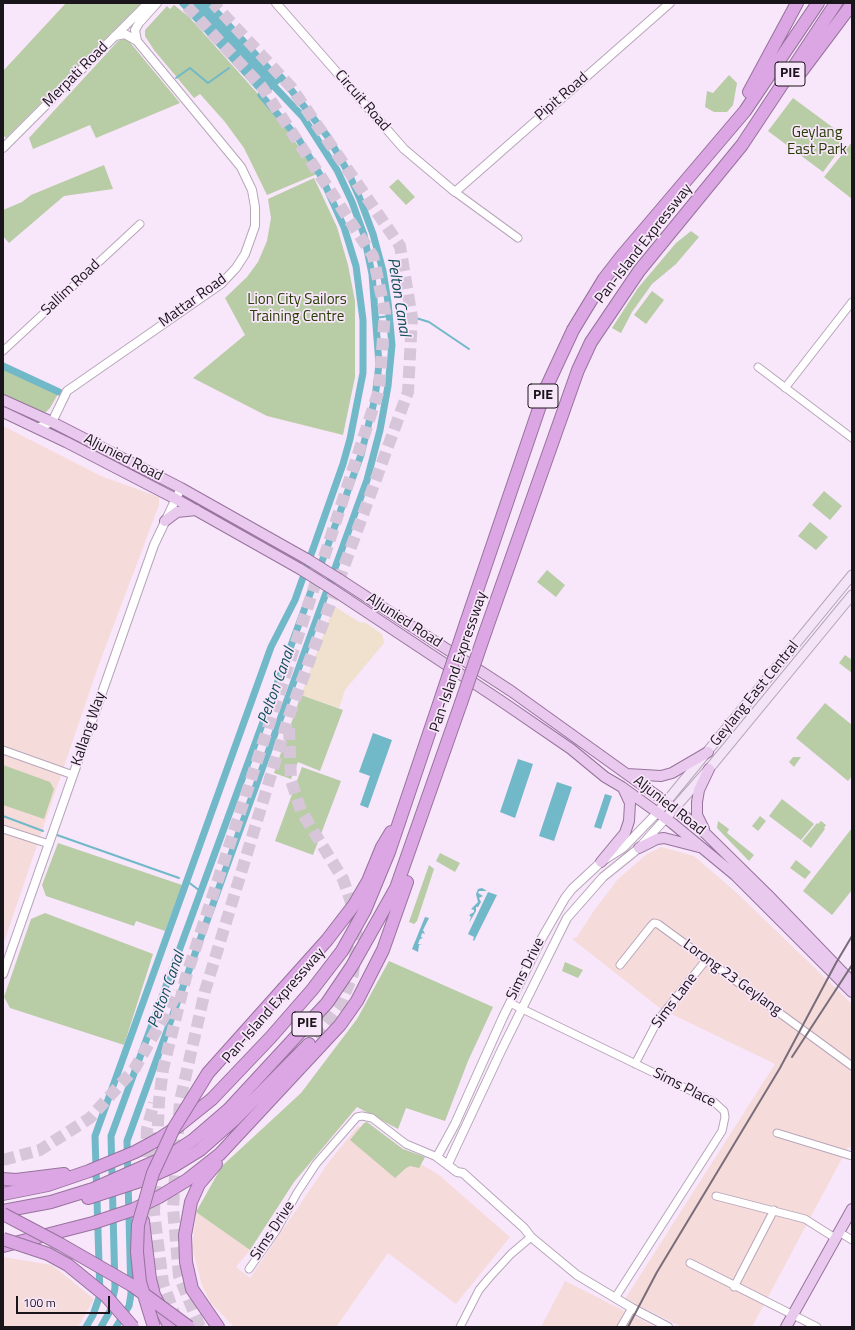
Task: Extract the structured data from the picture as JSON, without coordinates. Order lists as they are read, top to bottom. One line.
{"streets":{"highway":["PIE","Pan-Island Expressway"],"main road":["Aljunied Road","Geylang East Central"],"street":["Merpati Road","Pipit Road","Circuit Road","Sallim Road","Mattar Road","Kallang Way","Sims Drive","Lorong 23 Geylang","Sims Lane","Sims Place"]},"crossings":[["Pipit Road","Circuit Road"],["Mattar Road","Aljunied Road"],["Aljunied Road","Geylang East Central"],["Aljunied Road","Kallang Way"],["Aljunied Road","Sims Drive"],["Geylang East Central","Sims Drive"],["Sims Drive","Sims Place"],["Lorong 23 Geylang","Sims Lane"],["Sims Lane","Sims Place"]],"water":["Pelton Canal"],"parks":["Geylang East Park","Lion City Sailors Training Centre"],"scale_bar":"100 m"}
